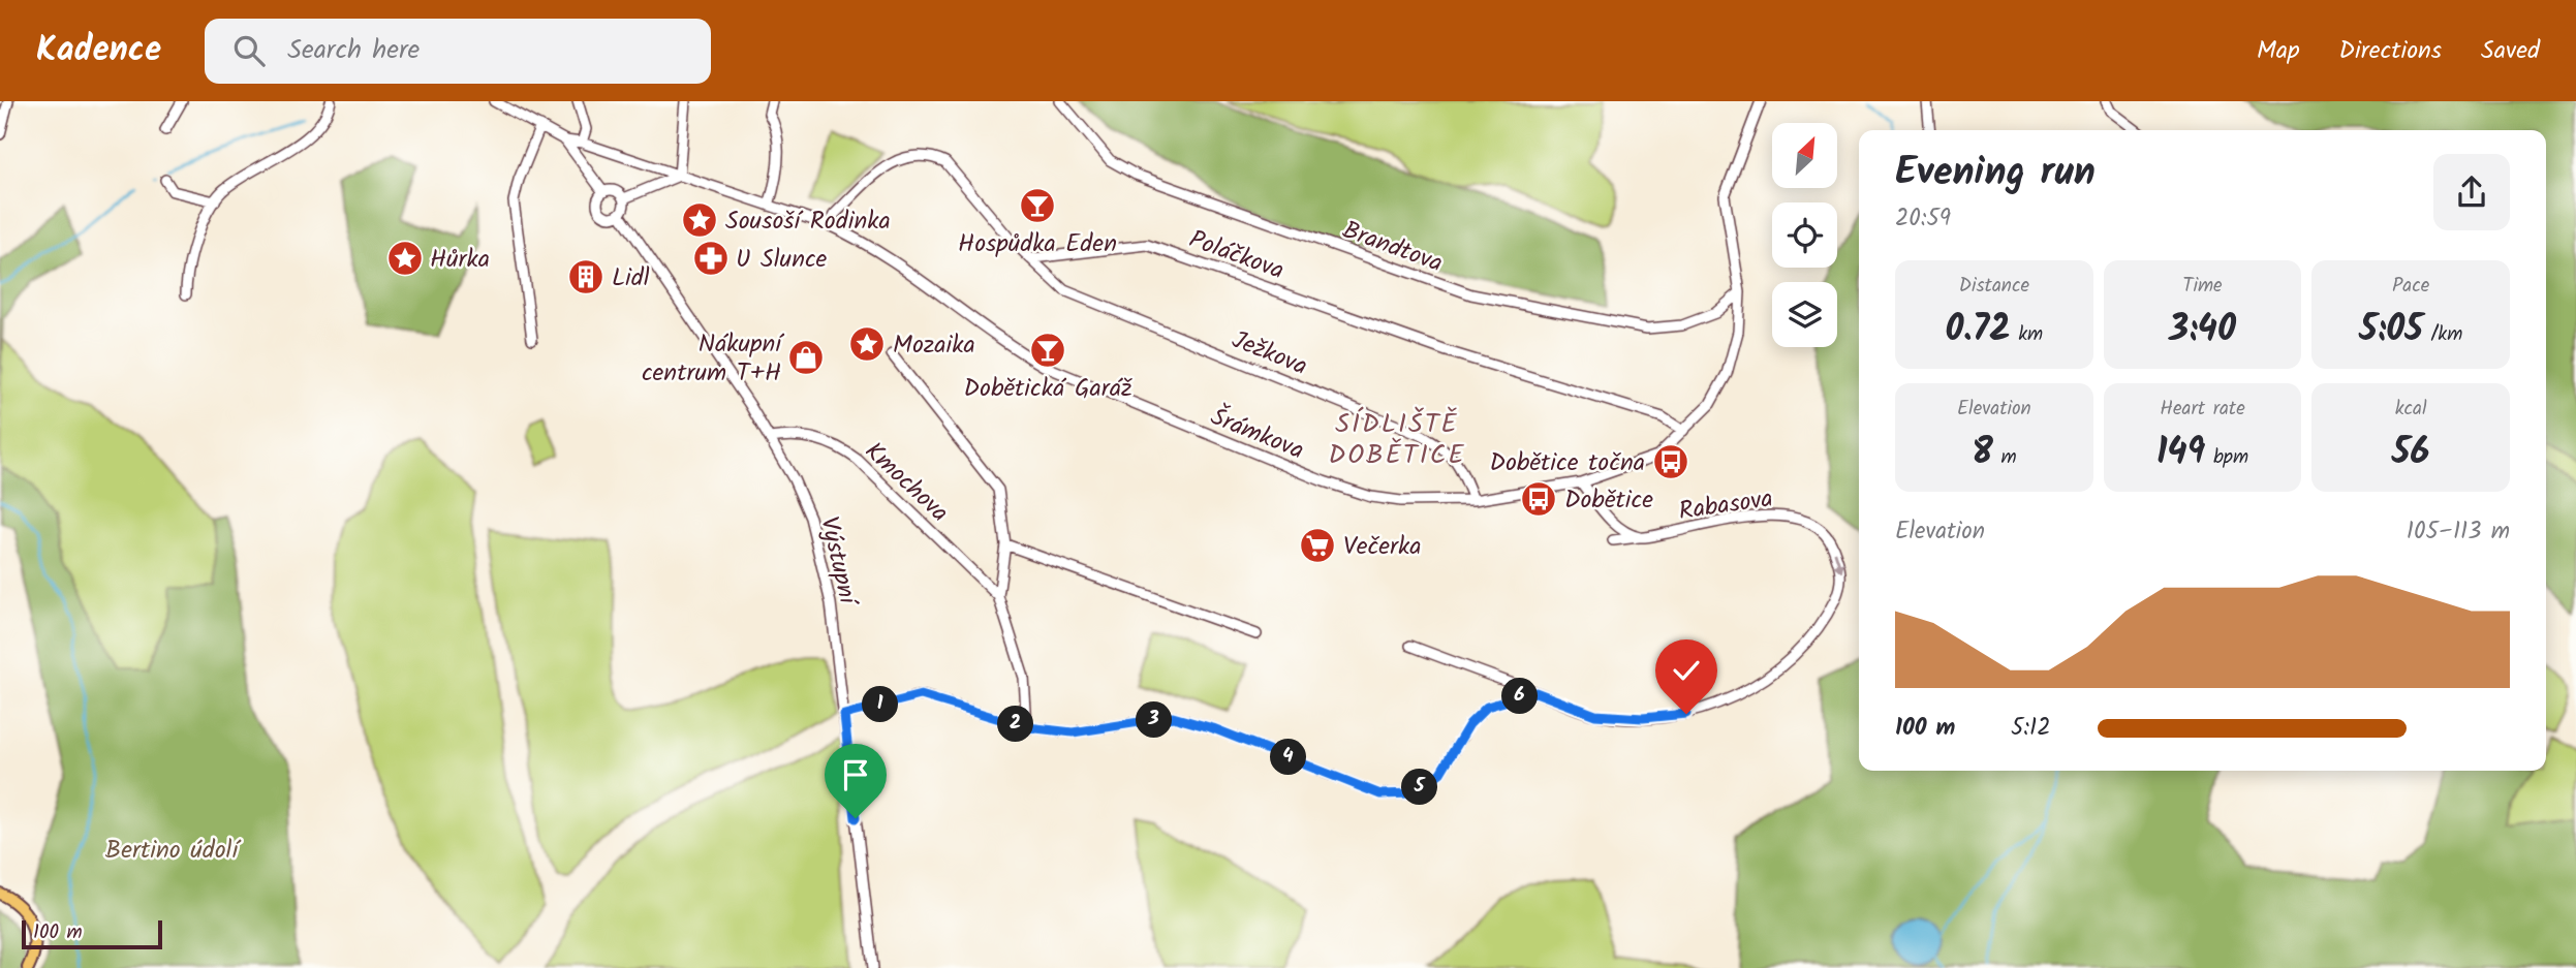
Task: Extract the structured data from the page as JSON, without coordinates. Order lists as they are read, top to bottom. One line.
{"streets":{"street":["Brandtova","Poláčkova","Ježkova","Šrámkova","Kmochova","Rabasova","Výstupní"]},"crossings":[["Brandtova","Šrámkova"],["Poláčkova","Ježkova"],["Poláčkova","Šrámkova"],["Ježkova","Šrámkova"],["Kmochova","Výstupní"]],"districts":["SÍDLIŠTĚ DOBĚTICE"],"parks":["Bertino údolí"],"places":{"bar":["Hospůdka Eden","Dobětická Garáž"],"place":["Sousoší Rodinka","Hůrka","Mozaika"],"pharmacy":["U Slunce"],"building":["Lidl"],"shop":["Nákupní centrum T+H"],"bus stop":["Dobětice točna","Dobětice"],"supermarket":["Večerka"]},"scale_bar":"100 m","north":"top right","page":{"header":"Kadence","search":"Search here","nav":["Map","Directions","Saved"],"heading":["Evening run","20:59"],"stats":[["Distance","0.72 km"],["Time","3:40"],["Pace","5:05 /km"],["Elevation","8 m"],["Heart rate","149 bpm"],["kcal","56"]],"chart":["Elevation","105–113 m"],"pins":["6","1","3","2","4","5"],"list":[{"name":"100 m","note":"5:12"}],"scale":"100 m"}}
